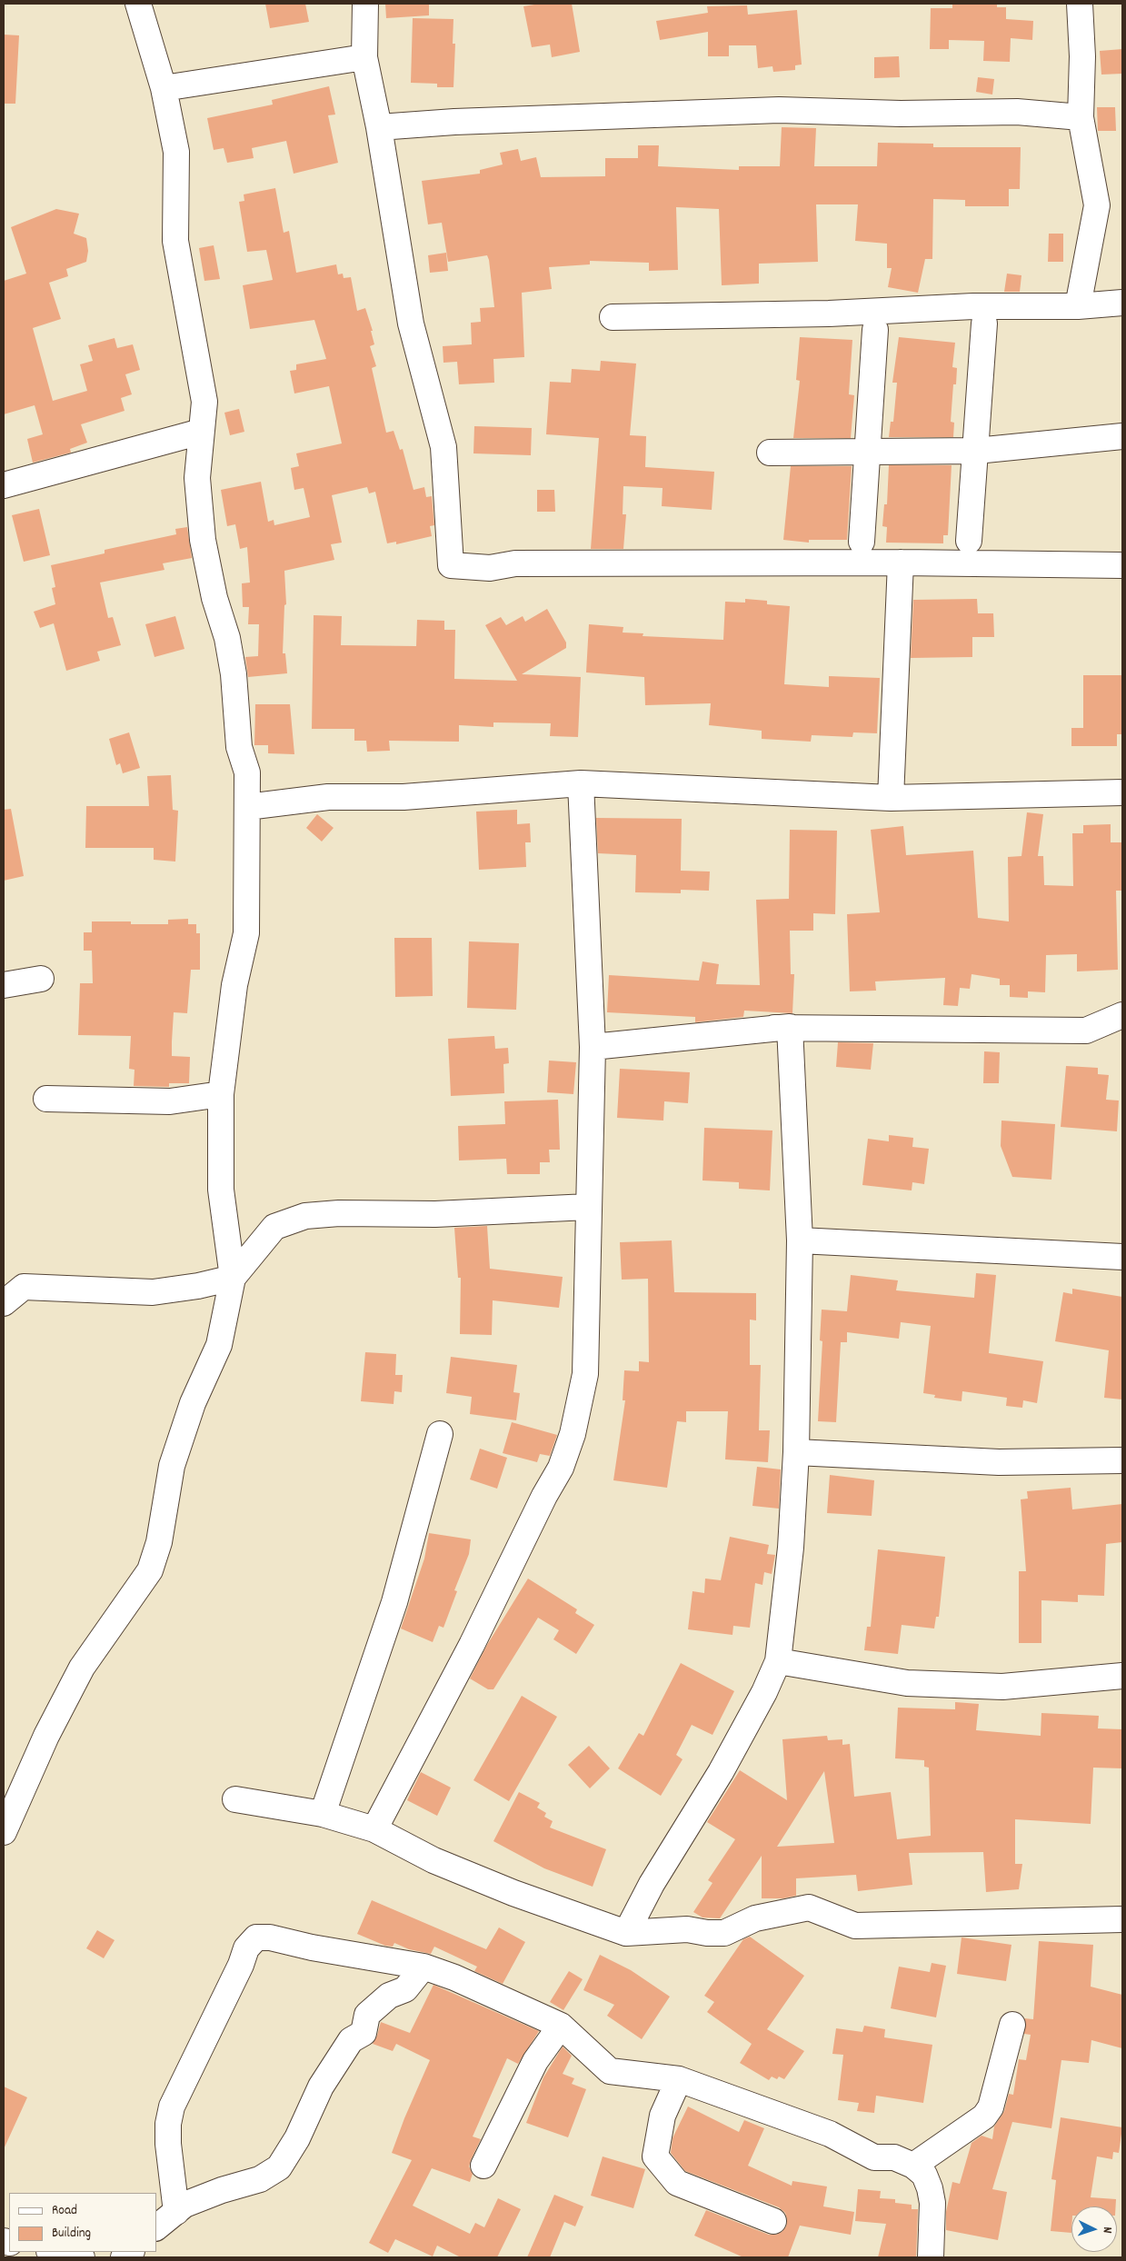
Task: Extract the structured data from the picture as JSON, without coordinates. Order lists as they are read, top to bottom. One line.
{"legend":["Road","Building"],"north":"right"}
